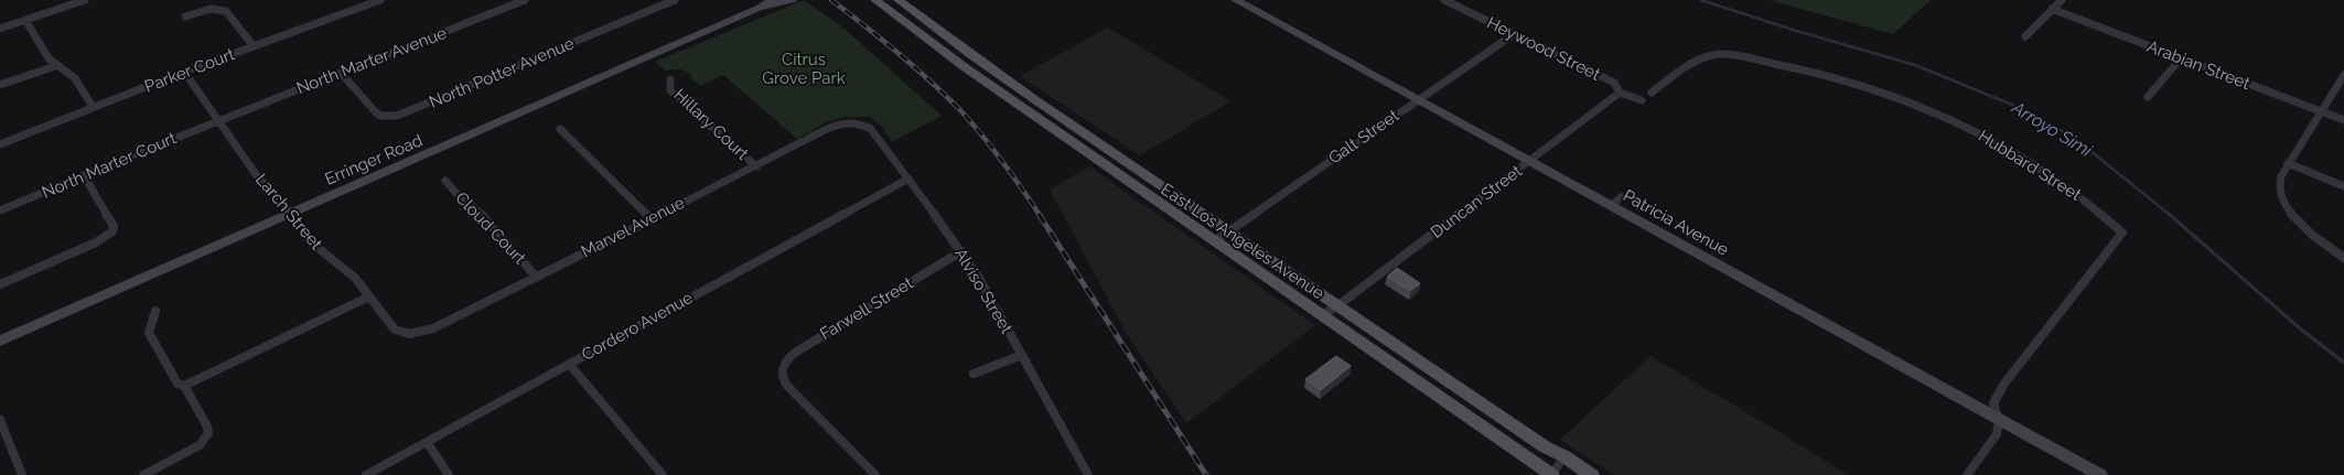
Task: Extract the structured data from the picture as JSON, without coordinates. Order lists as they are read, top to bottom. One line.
{"streets":{"main road":["East Los Angeles Avenue"],"street":["Heywood Street","North Marter Avenue","Arabian Street","Parker Court","North Potter Avenue","Hillary Court","Galt Street","Erringer Road","North Marter Court","Hubbard Street","Duncan Street","Larch Street","Patricia Avenue","Marvel Avenue","Cloud Court","Alviso Street","Farwell Street","Cordero Avenue"]},"crossings":[["Heywood Street","Galt Street"],["Heywood Street","Duncan Street"],["North Marter Avenue","North Potter Avenue"],["North Marter Avenue","North Marter Court"],["North Marter Avenue","Larch Street"],["Parker Court","Larch Street"],["Hillary Court","Marvel Avenue"],["Galt Street","Patricia Avenue"],["Galt Street","East Los Angeles Avenue"],["Erringer Road","Larch Street"],["North Marter Court","Larch Street"],["Hubbard Street","Patricia Avenue"],["Duncan Street","Patricia Avenue"],["Duncan Street","East Los Angeles Avenue"],["Larch Street","Marvel Avenue"],["Marvel Avenue","Cloud Court"],["Marvel Avenue","Alviso Street"],["Alviso Street","Farwell Street"],["Alviso Street","Cordero Avenue"]],"water":["Arroyo Simi"],"parks":["Citrus Grove Park"]}
